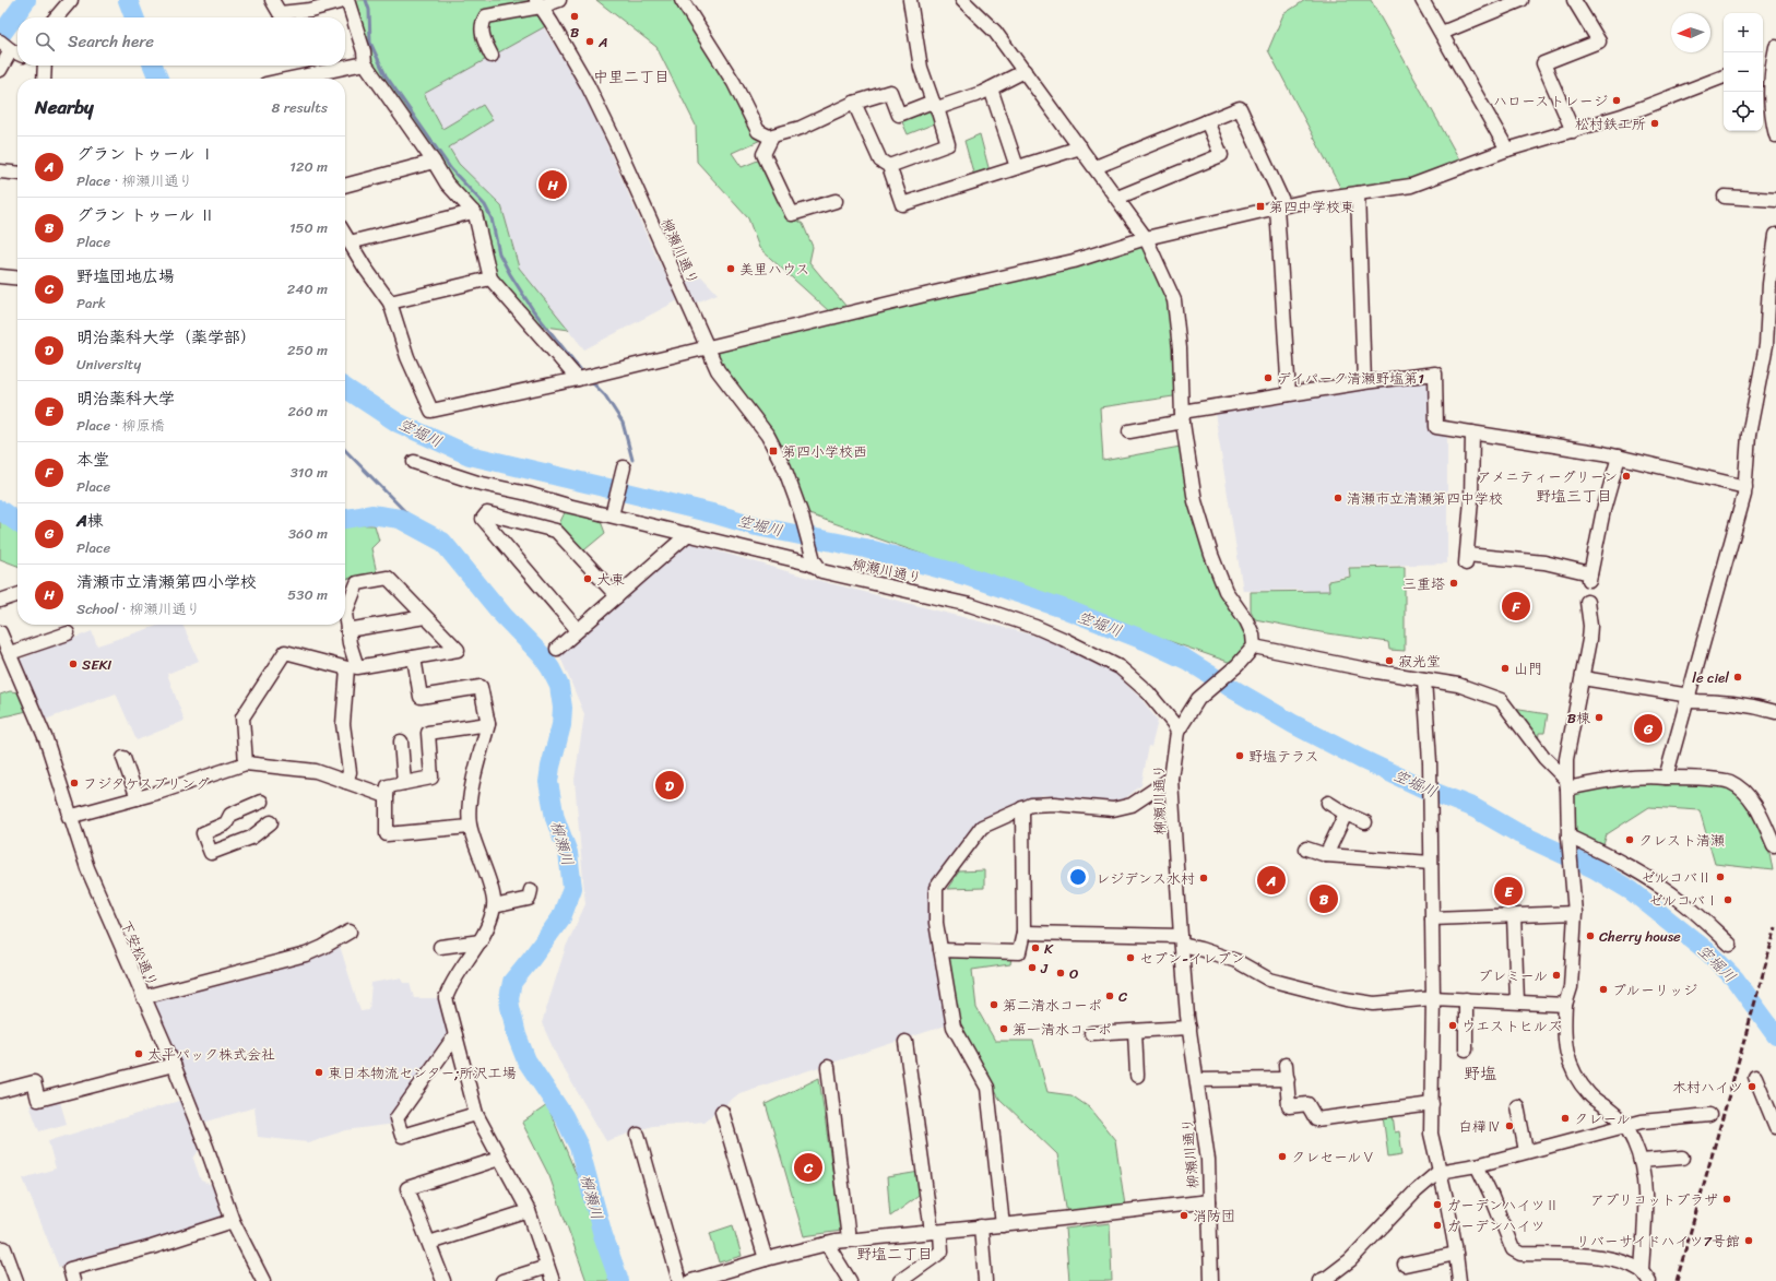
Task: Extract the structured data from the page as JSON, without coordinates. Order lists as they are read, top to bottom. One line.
{"streets":{"street":["柳瀬川通り","下安松通り"]},"districts":["中里二丁目","野塩三丁目","野塩","野塩二丁目"],"water":["空堀川","柳瀬川"],"places":{"other":["B","A","ハローストレージ","松村鉄工所","美里ハウス","デイパーク清瀬野塩第1","アメニティーグリーン","清瀬市立清瀬第四中学校","大東","三重塔","寂光堂","SEKI","山門","le ciel","B棟","野塩テラス","フジタケスプリング","クレスト清瀬","ゼルコバⅡ","レジデンス水村","ゼルコバⅠ","Cherry house","K","セブン-イレブン","J","O","プレミール","ブルーリッジ","C","第二清水コーポ","ウエストヒルズ","第一清水コーポ","太平パック株式会社","東日本物流センター;所沢工場","木村ハイツ","クレール","白樺Ⅳ","クレセールⅤ","アプリコットプラザ","ガーデンハイツⅡ","消防団","ガーデンハイツ","リバーサイドハイツ7号館"],"transit":["第四中学校東","第四小学校西"]},"north":"left","page":{"map_buttons":["+","−"],"search":"Search here","heading":["Nearby","8 results"],"list":[{"mark":"A","name":"グラン トゥール Ⅰ","note":"Place · 柳瀬川通り","value":"120 m"},{"mark":"B","name":"グラン トゥール Ⅱ","note":"Place","value":"150 m"},{"mark":"C","name":"野塩団地広場","note":"Park","value":"240 m"},{"mark":"D","name":"明治薬科大学（薬学部）","note":"University","value":"250 m"},{"mark":"E","name":"明治薬科大学","note":"Place · 柳原橋","value":"260 m"},{"mark":"F","name":"本堂","note":"Place","value":"310 m"},{"mark":"G","name":"A棟","note":"Place","value":"360 m"},{"mark":"H","name":"清瀬市立清瀬第四小学校","note":"School · 柳瀬川通り","value":"530 m"}],"pins":["H","F","G","D","A","E","B","C"]}}
